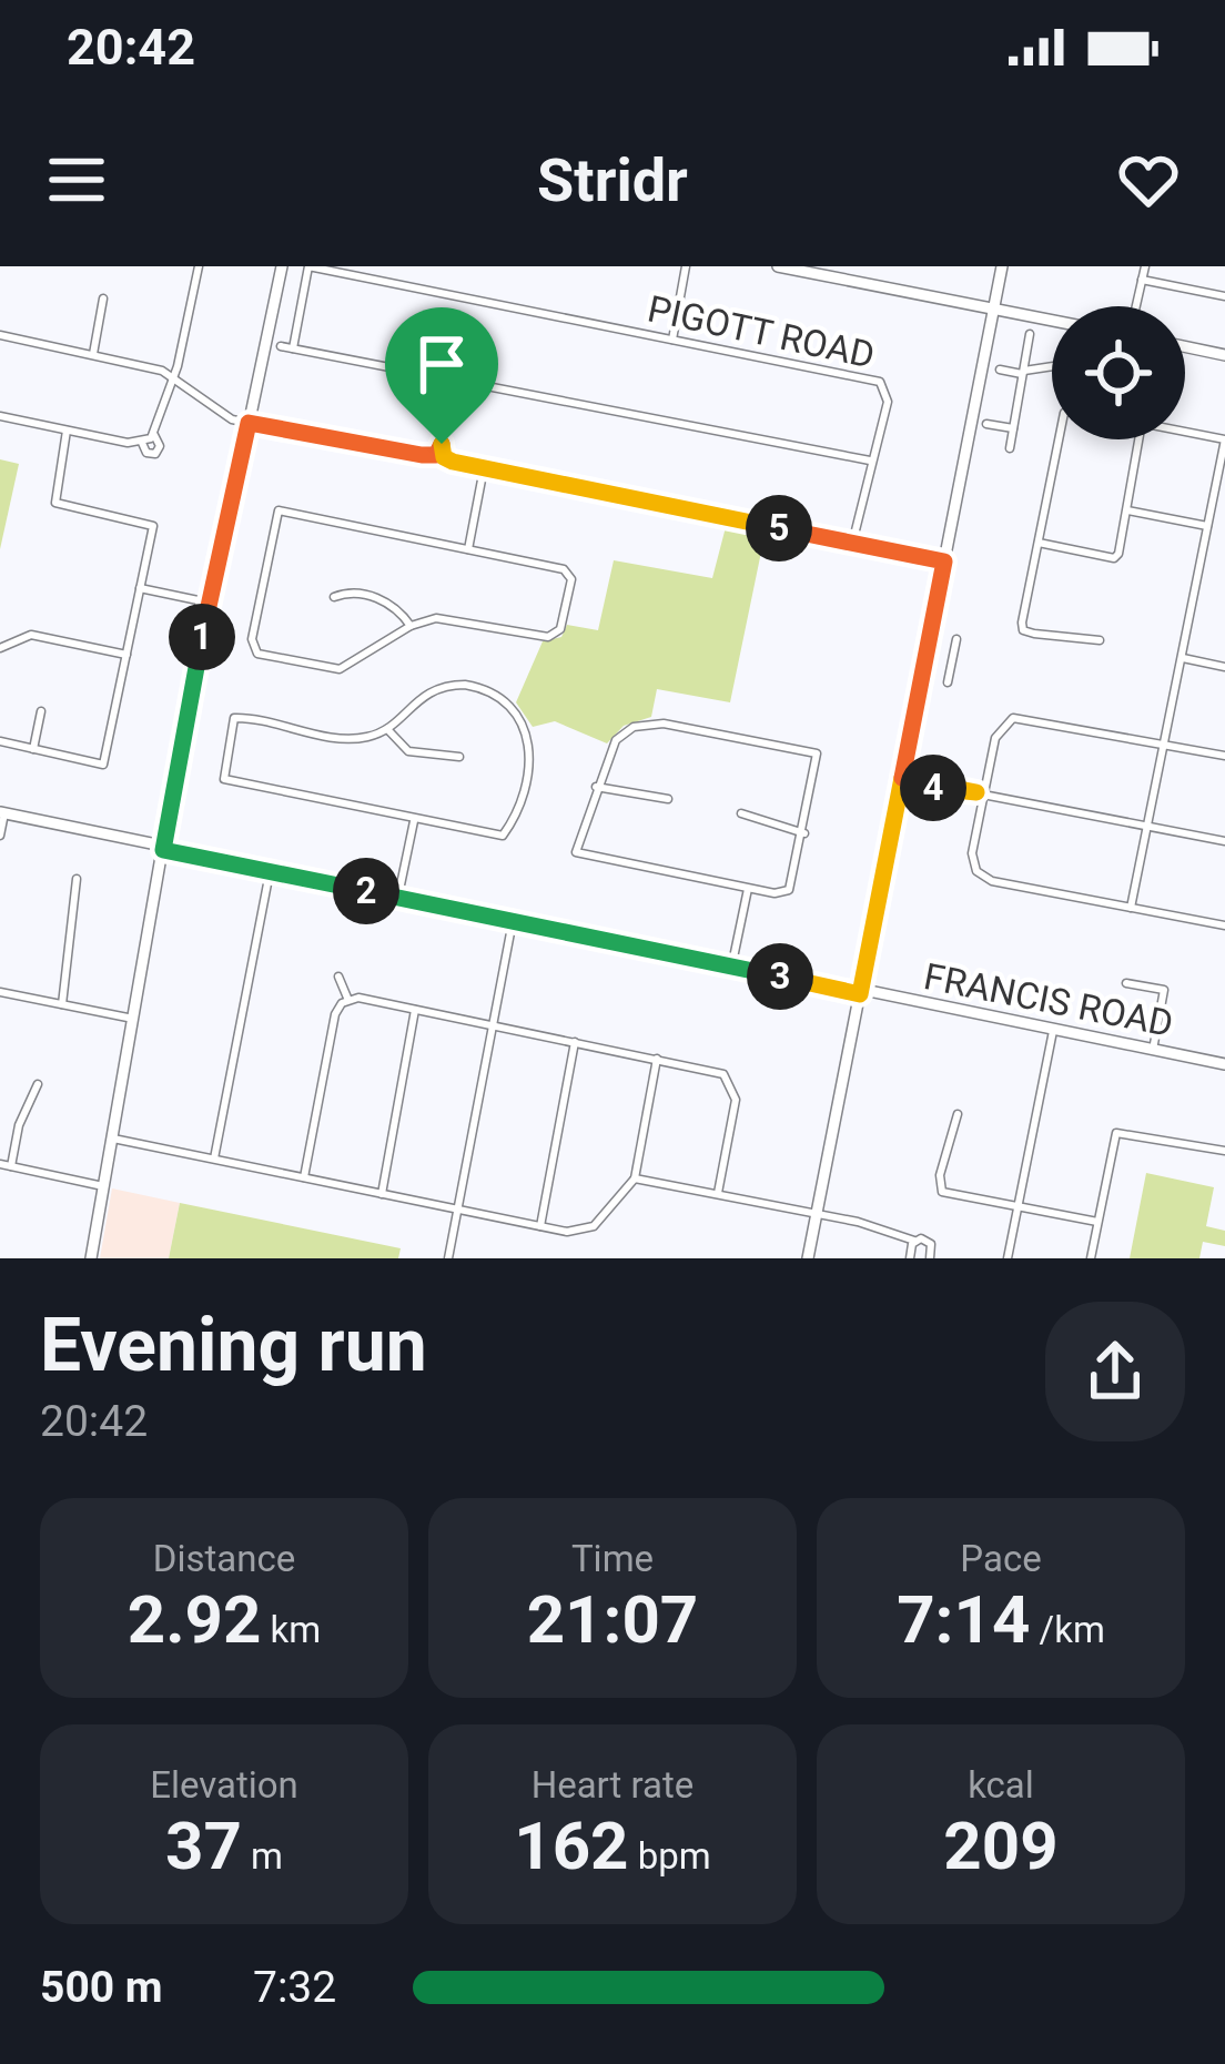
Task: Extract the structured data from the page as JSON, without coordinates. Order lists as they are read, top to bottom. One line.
{"streets":{"street":["PIGOTT ROAD","FRANCIS ROAD"]},"page":{"status":"20:42","header":"Stridr","pins":["5","1","4","2","3"],"heading":["Evening run","20:42"],"stats":[["Distance","2.92 km"],["Time","21:07"],["Pace","7:14 /km"],["Elevation","37 m"],["Heart rate","162 bpm"],["kcal","209"]],"list":[{"name":"500 m","note":"7:32"}]}}
